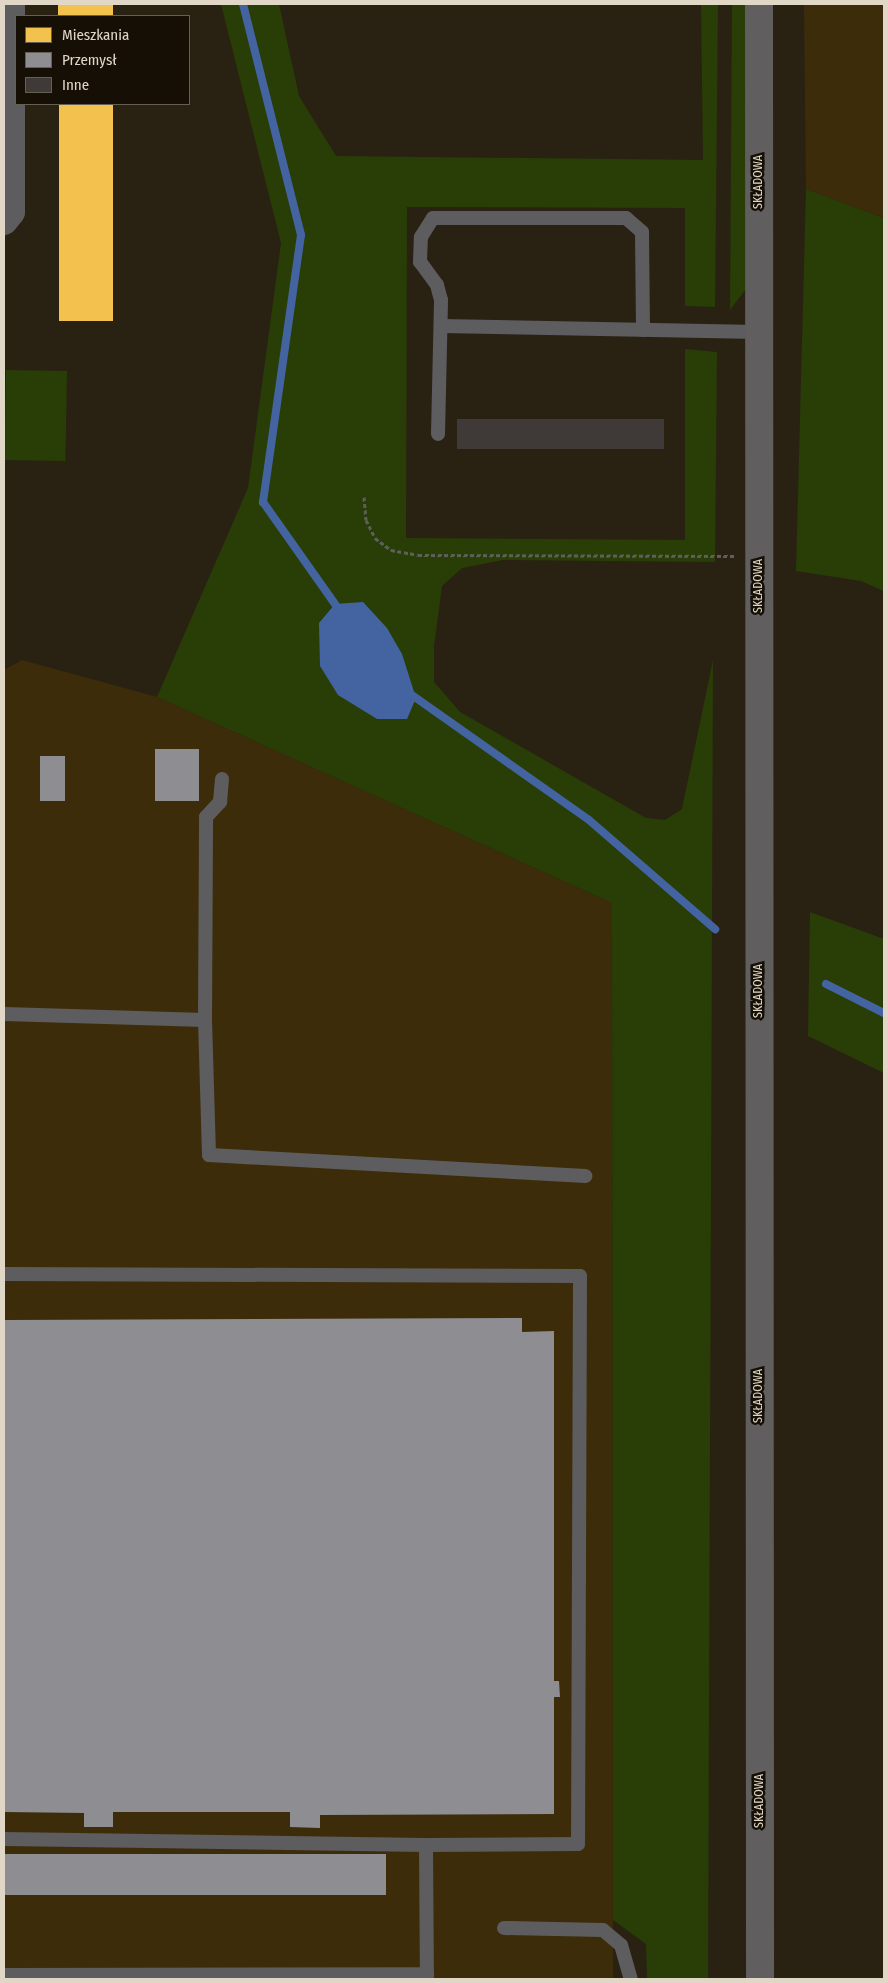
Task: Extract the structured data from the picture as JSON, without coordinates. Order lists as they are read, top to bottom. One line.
{"streets":{"main road":["SKŁADOWA"]},"legend":["Mieszkania","Przemysł","Inne"]}
